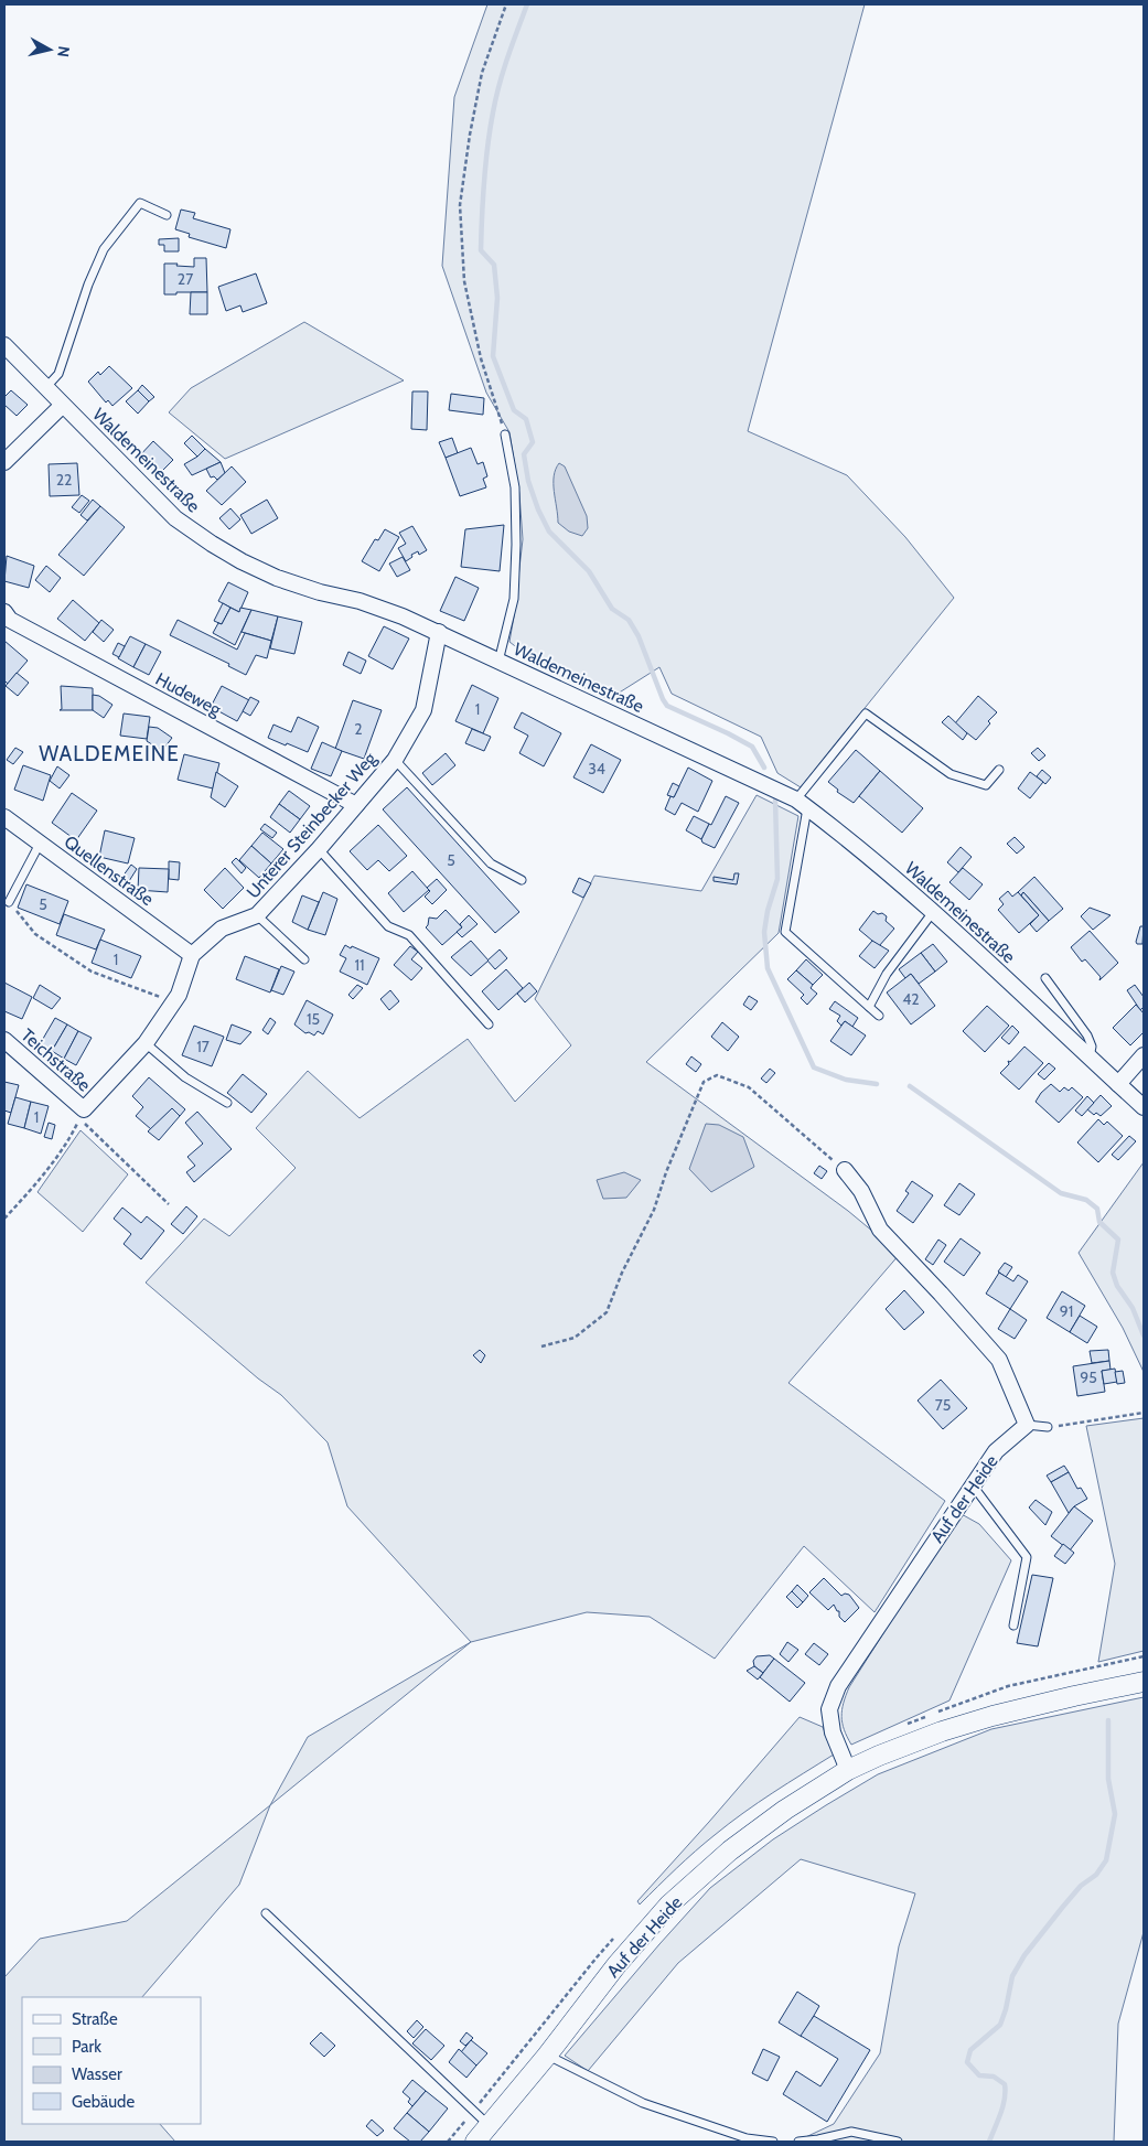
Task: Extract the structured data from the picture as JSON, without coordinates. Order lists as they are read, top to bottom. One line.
{"streets":{"street":["Waldemeinestraße","Hudeweg","Unterer Steinbecker Weg","Quellenstraße","Teichstraße","Auf der Heide"]},"crossings":[["Waldemeinestraße","Unterer Steinbecker Weg"],["Hudeweg","Unterer Steinbecker Weg"],["Unterer Steinbecker Weg","Quellenstraße"],["Unterer Steinbecker Weg","Teichstraße"]],"districts":["WALDEMEINE"],"house_numbers":["27","22","1","2","34","5","5","1","11","42","15","17","1","91","95","75"],"legend":["Straße","Park","Wasser","Gebäude"],"north":"right"}
